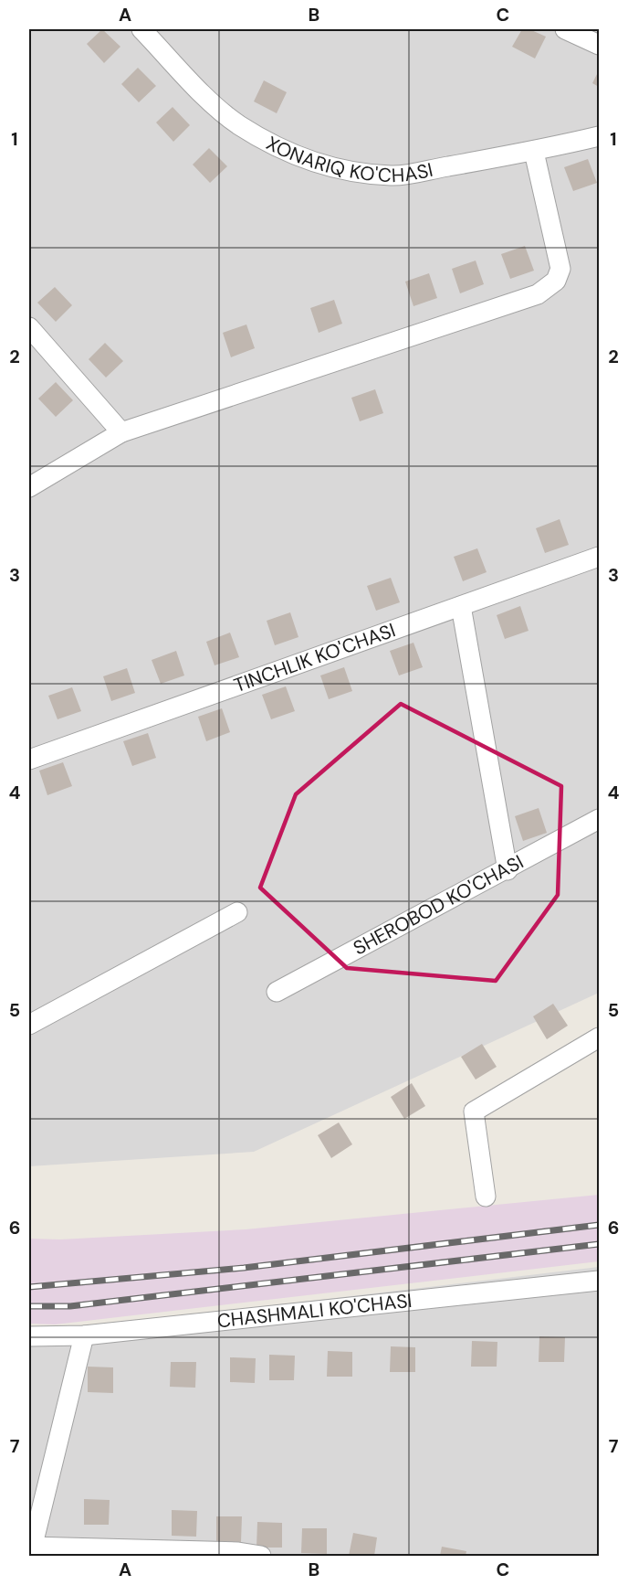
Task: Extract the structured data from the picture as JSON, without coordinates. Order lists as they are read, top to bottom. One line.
{"streets":{"street":["XONARIQ KO'CHASI","TINCHLIK KO'CHASI","SHEROBOD KO'CHASI","CHASHMALI KO'CHASI"]},"grid":{"columns":["A","B","C"],"rows":["1","2","3","4","5","6","7"]}}
